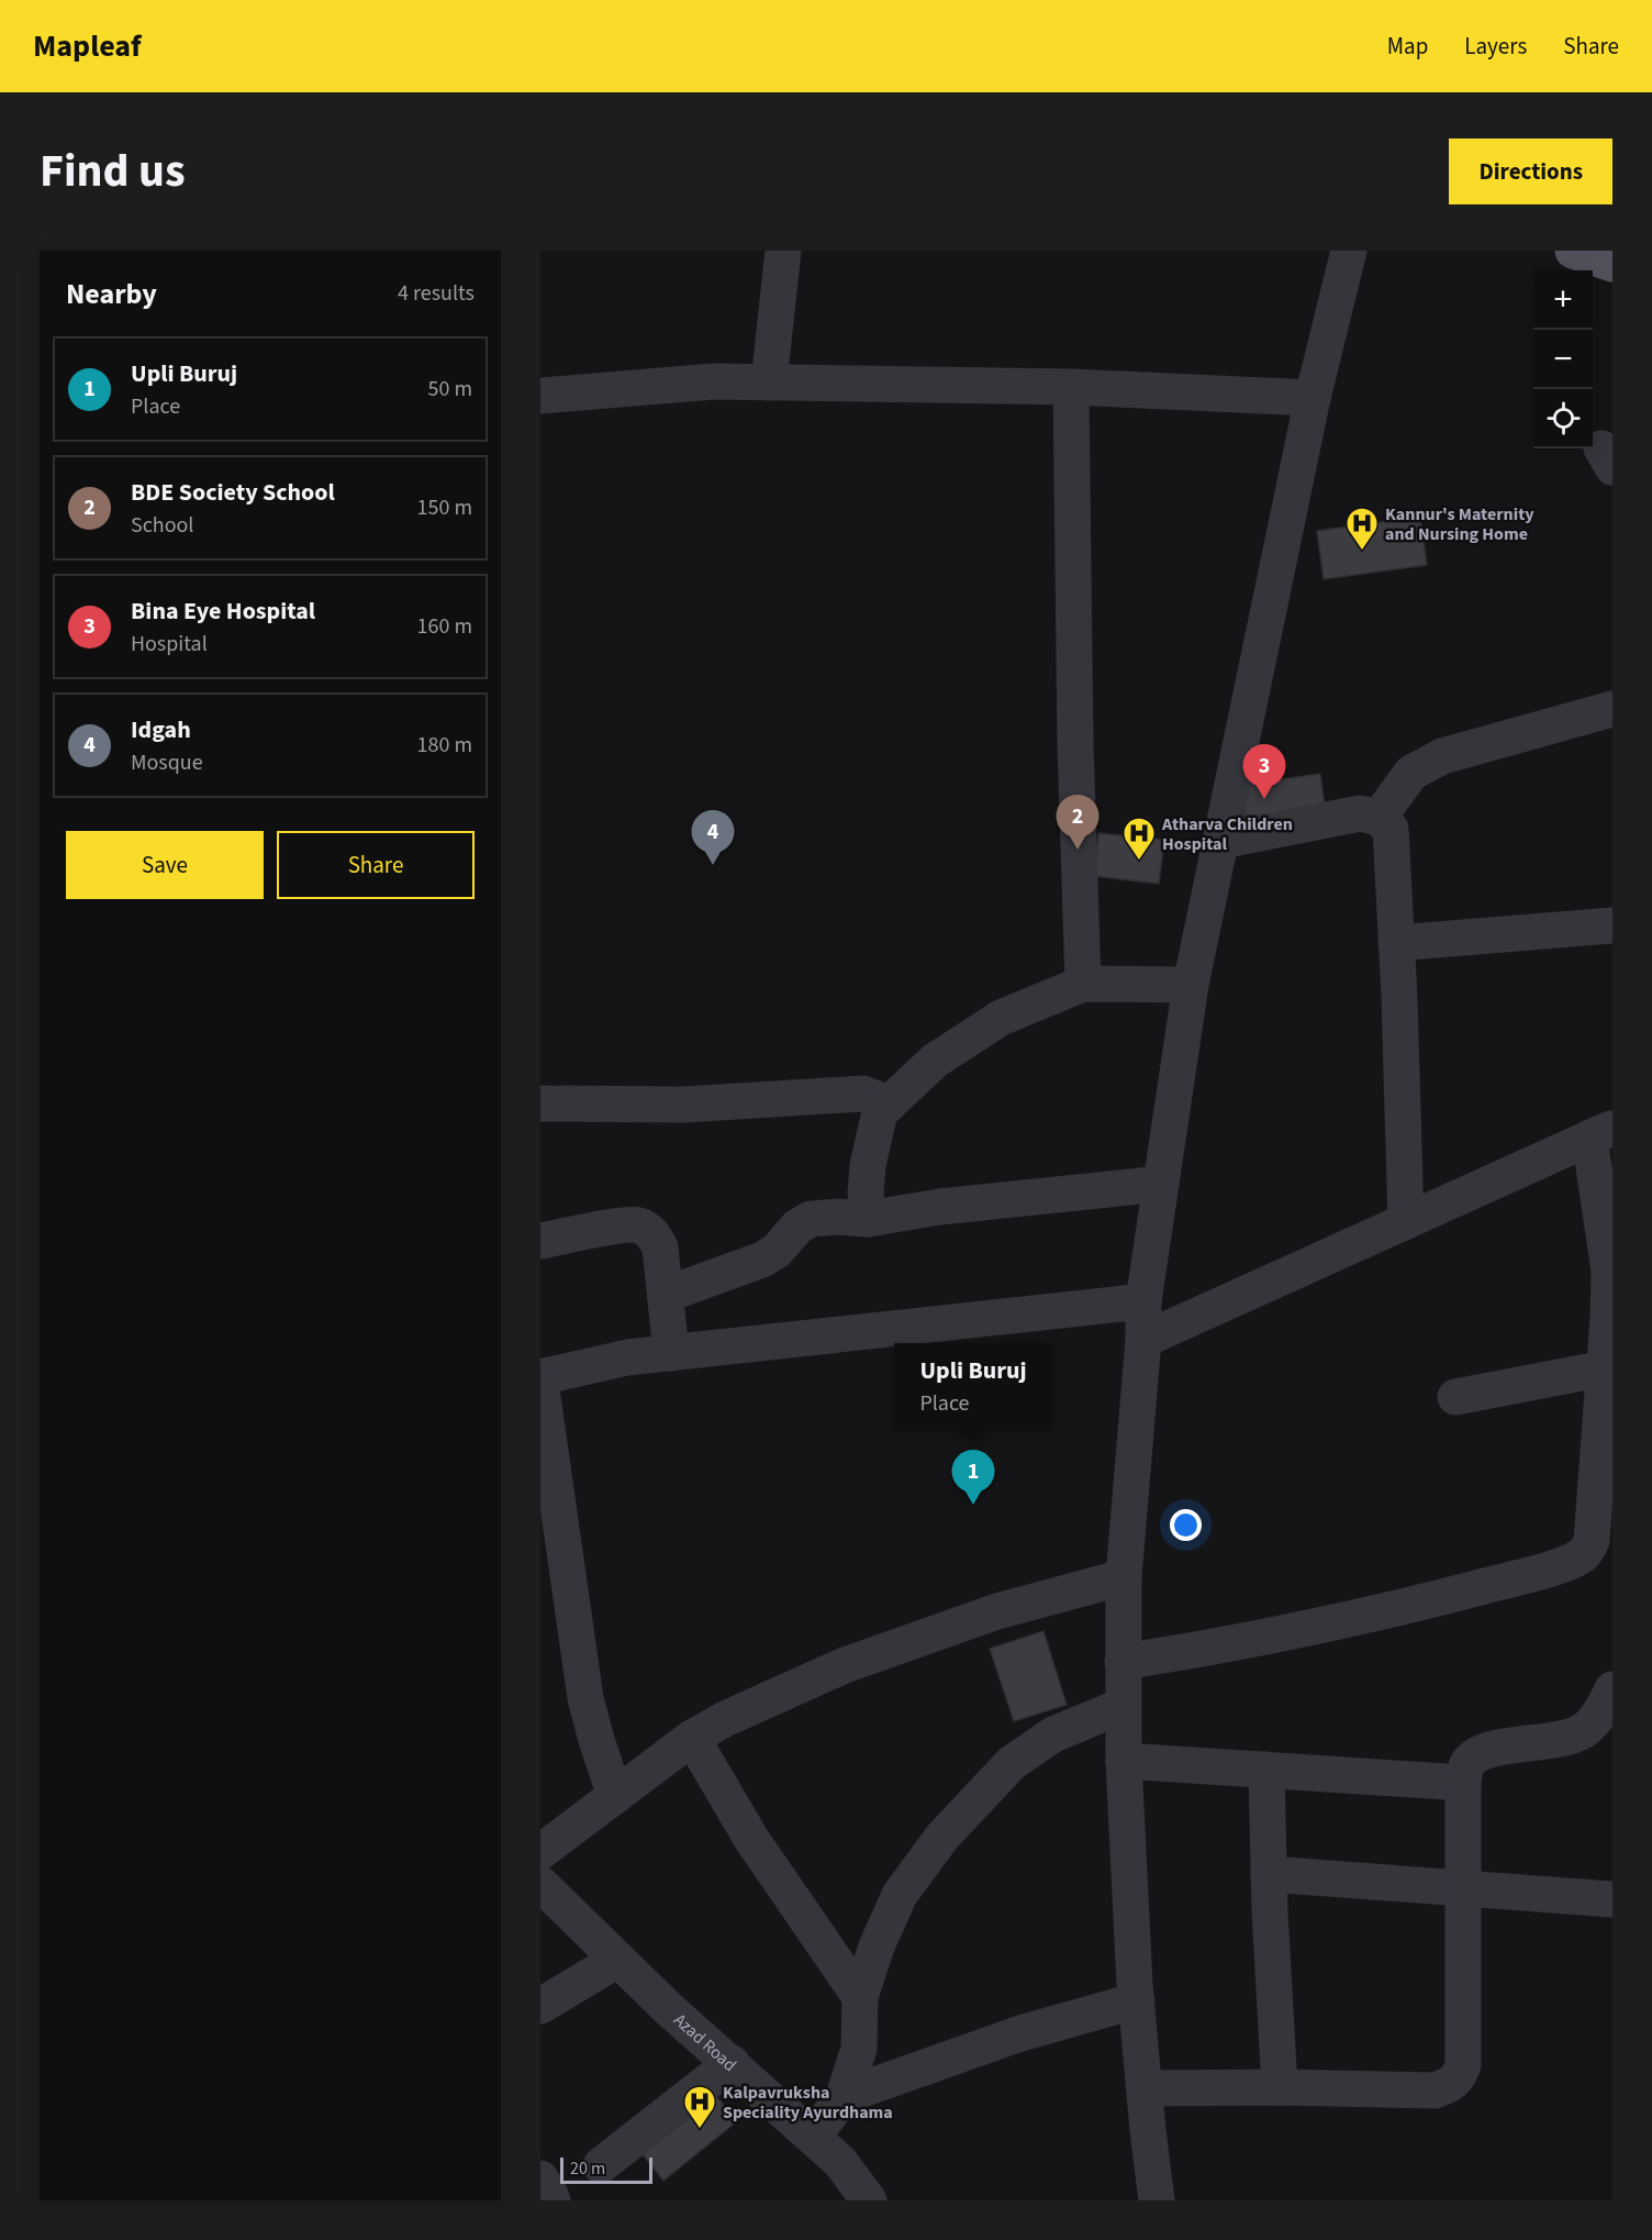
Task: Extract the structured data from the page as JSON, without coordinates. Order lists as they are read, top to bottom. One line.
{"streets":{"street":["Azad Road"]},"places":{"hospital":["Kannur's Maternity and Nursing Home","Atharva Children Hospital","Kalpavruksha Speciality Ayurdhama"]},"scale_bar":"20 m","page":{"header":"Mapleaf","nav":["Map","Layers","Share"],"title":"Find us","buttons":["Directions",["Save","Share"]],"heading":["Nearby","4 results"],"map_buttons":["+","−"],"list":[{"mark":"1","name":"Upli Buruj","note":"Place","value":"50 m"},{"mark":"2","name":"BDE Society School","note":"School","value":"150 m"},{"mark":"3","name":"Bina Eye Hospital","note":"Hospital","value":"160 m"},{"mark":"4","name":"Idgah","note":"Mosque","value":"180 m"}],"pins":["3","2","4","1"],"popup":["Upli Buruj","Place"],"scale":"20 m"}}
